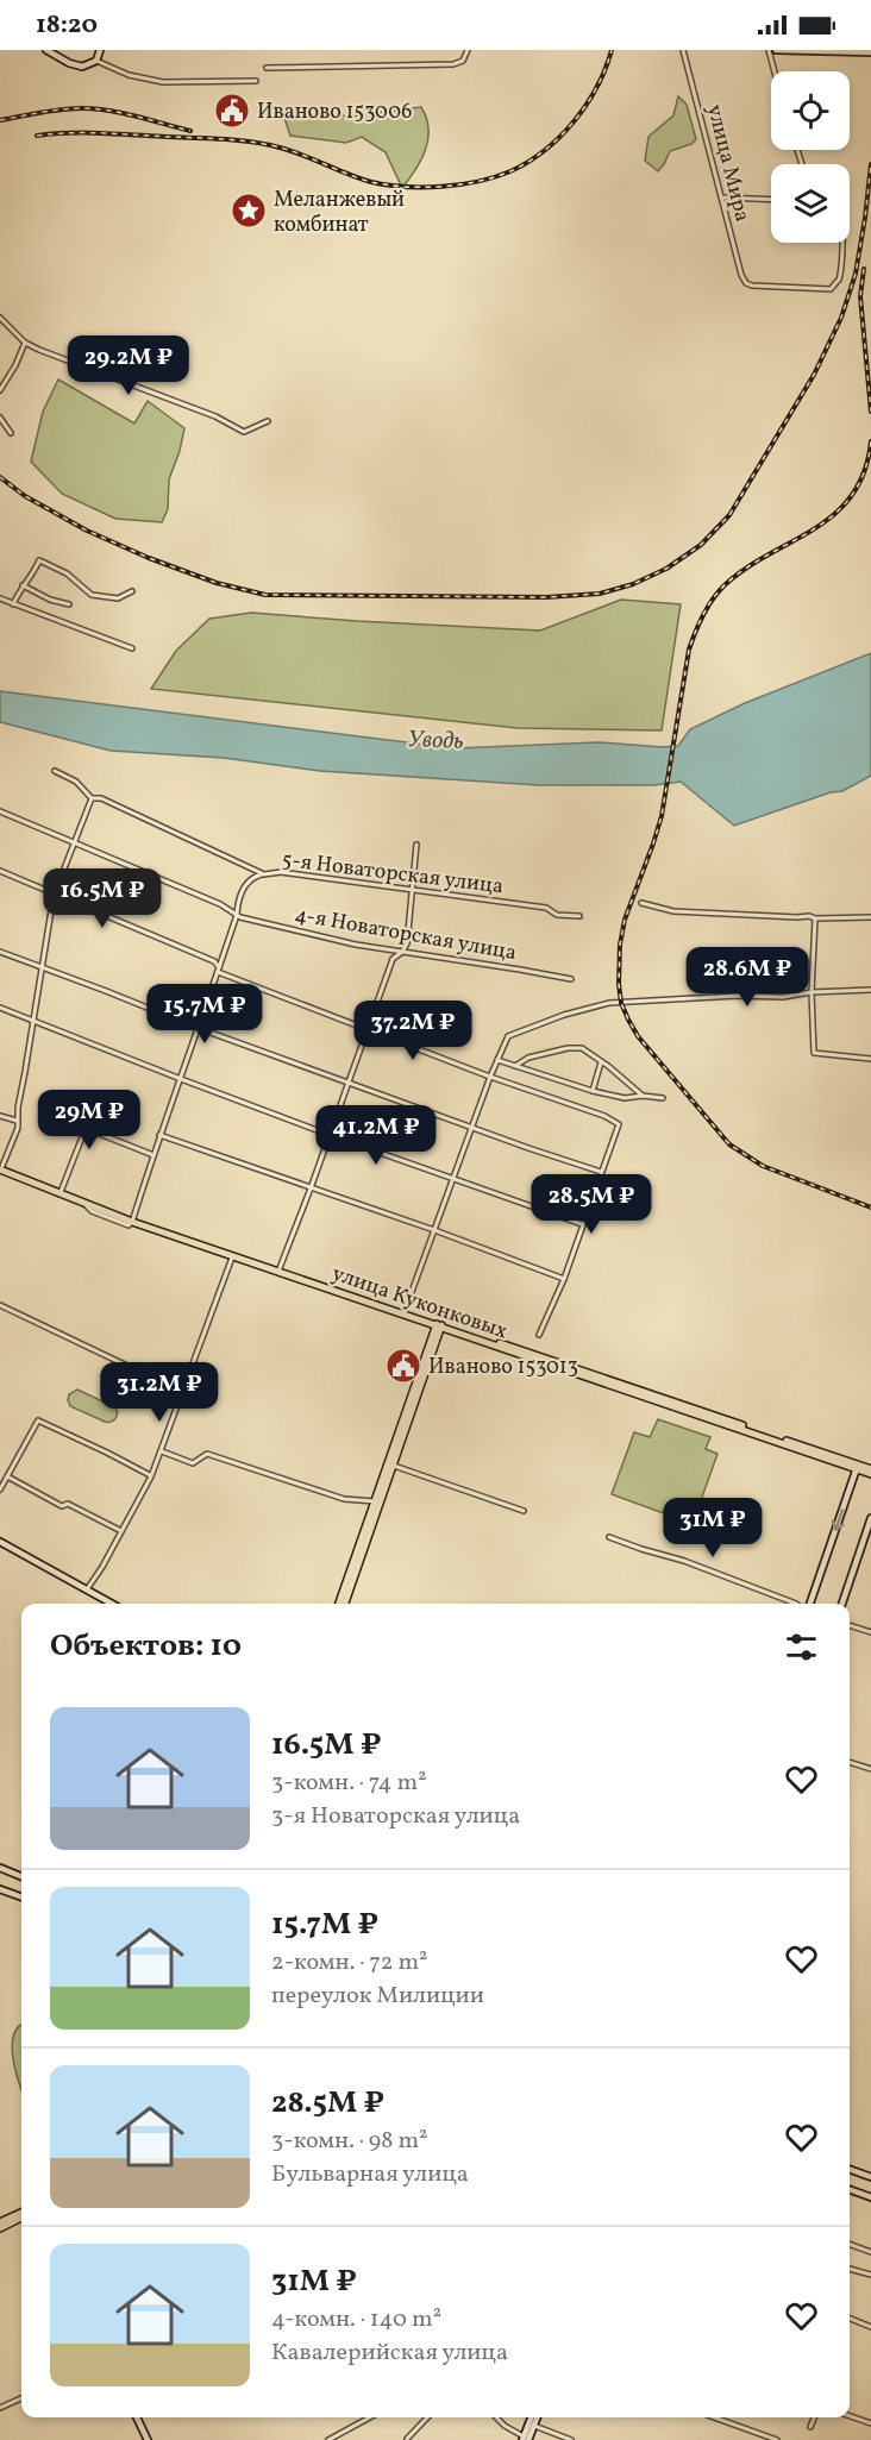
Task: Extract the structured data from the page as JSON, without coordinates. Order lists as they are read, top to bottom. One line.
{"streets":{"main road":["улица Куконковых"],"street":["улица Мира","5-я Новаторская улица","4-я Новаторская улица"]},"water":["Уводь"],"places":{"public building":["Иваново 153006","Иваново 153013"],"place":["Меланжевый комбинат"]},"page":{"status":"18:20","price":["29.2M ₽","16.5M ₽","28.6M ₽","15.7M ₽","37.2M ₽","29M ₽","41.2M ₽","28.5M ₽","31.2M ₽","31M ₽"],"heading":"Объектов: 10","list":[{"name":"16.5M ₽","note":"3-комн. · 74 m² · 3-я Новаторская улица"},{"name":"15.7M ₽","note":"2-комн. · 72 m² · переулок Милиции"},{"name":"28.5M ₽","note":"3-комн. · 98 m² · Бульварная улица"},{"name":"31M ₽","note":"4-комн. · 140 m² · Кавалерийская улица"}]}}
